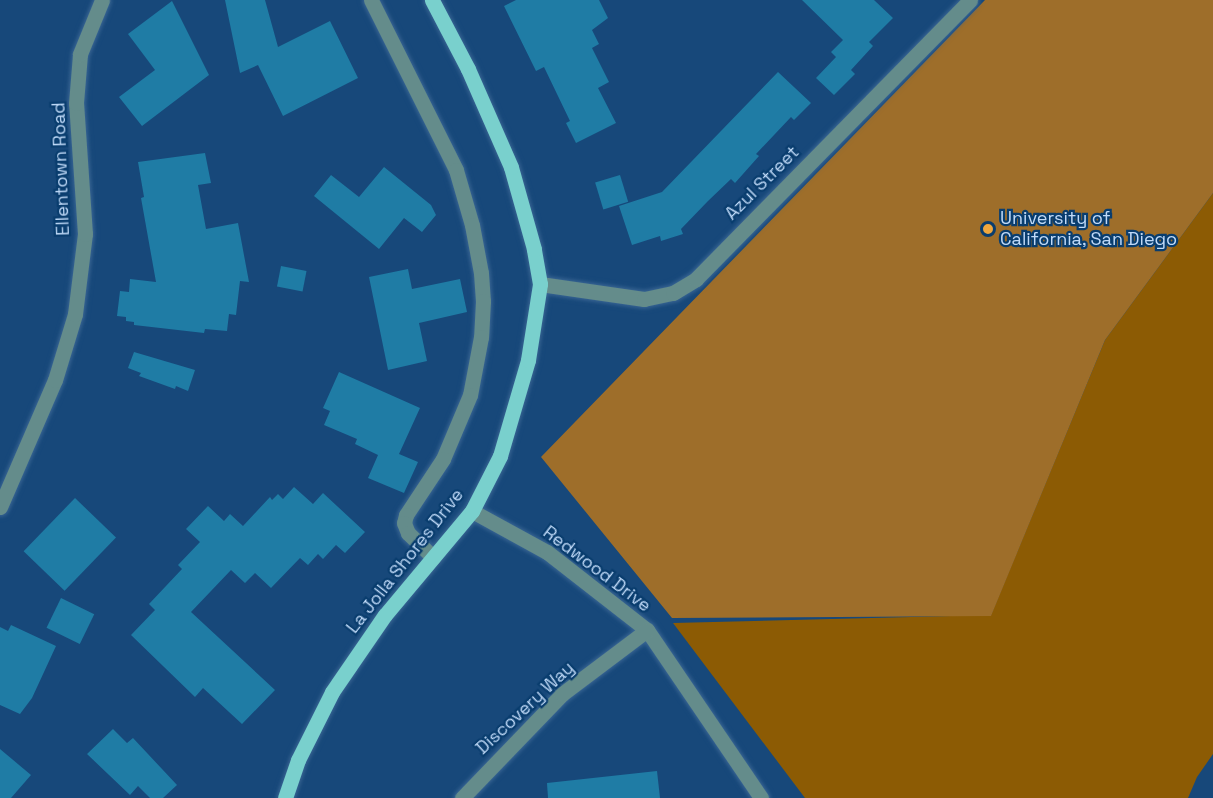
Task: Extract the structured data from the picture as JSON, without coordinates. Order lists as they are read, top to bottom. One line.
{"streets":{"main road":["La Jolla Shores Drive"],"street":["Ellentown Road","Azul Street","Redwood Drive","Discovery Way"]},"crossings":[["Azul Street","La Jolla Shores Drive"],["La Jolla Shores Drive","Redwood Drive"],["Redwood Drive","Discovery Way"]],"places":["University of California, San Diego"]}
